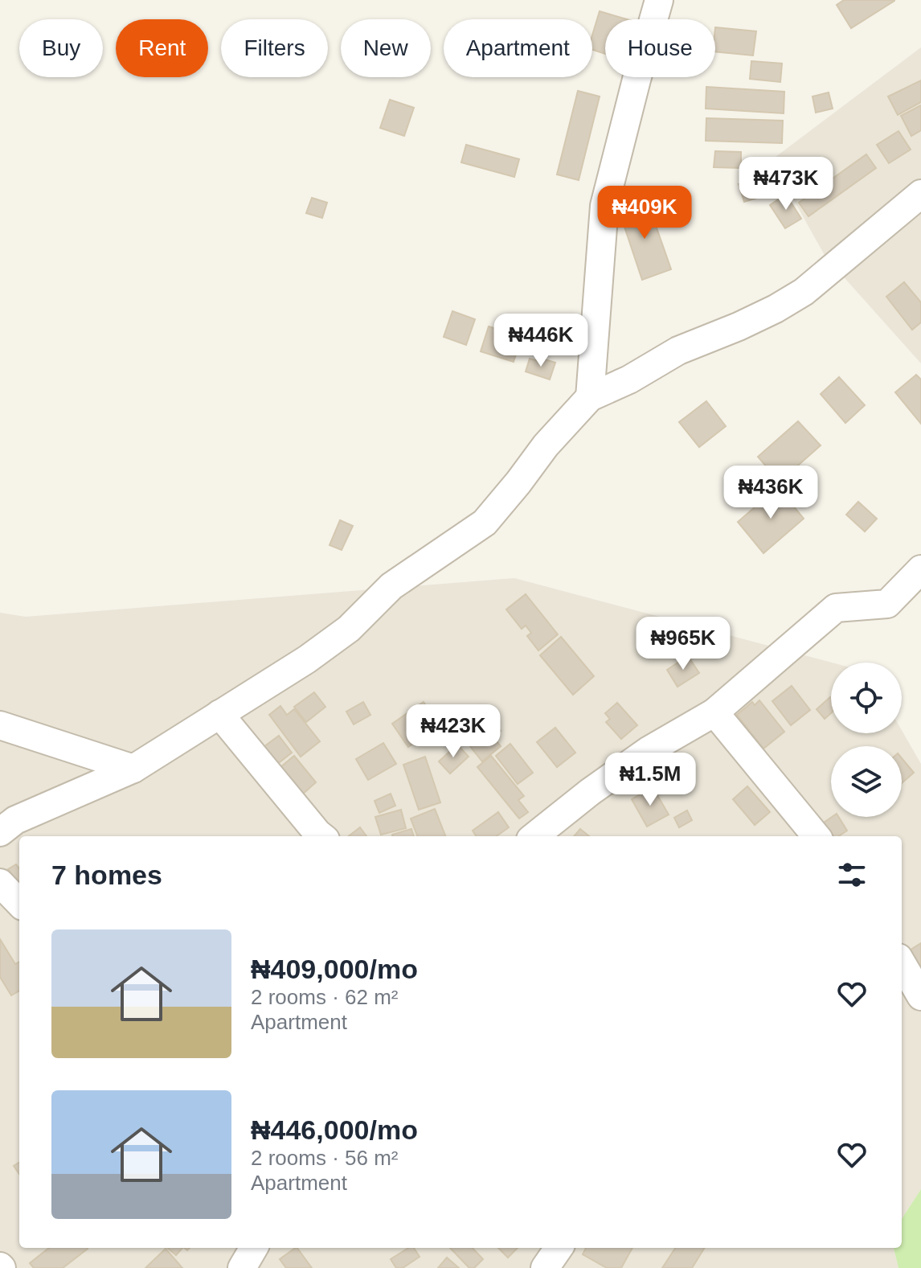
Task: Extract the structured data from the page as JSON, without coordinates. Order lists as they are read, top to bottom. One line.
{"page":{"chip":["Buy","Rent","Filters","New","Apartment","House"],"price":["₦473K","₦409K","₦446K","₦436K","₦965K","₦423K","₦1.5M"],"heading":"7 homes","list":[{"name":"₦409,000/mo","note":"2 rooms · 62 m² · Apartment"},{"name":"₦446,000/mo","note":"2 rooms · 56 m² · Apartment"}]}}
